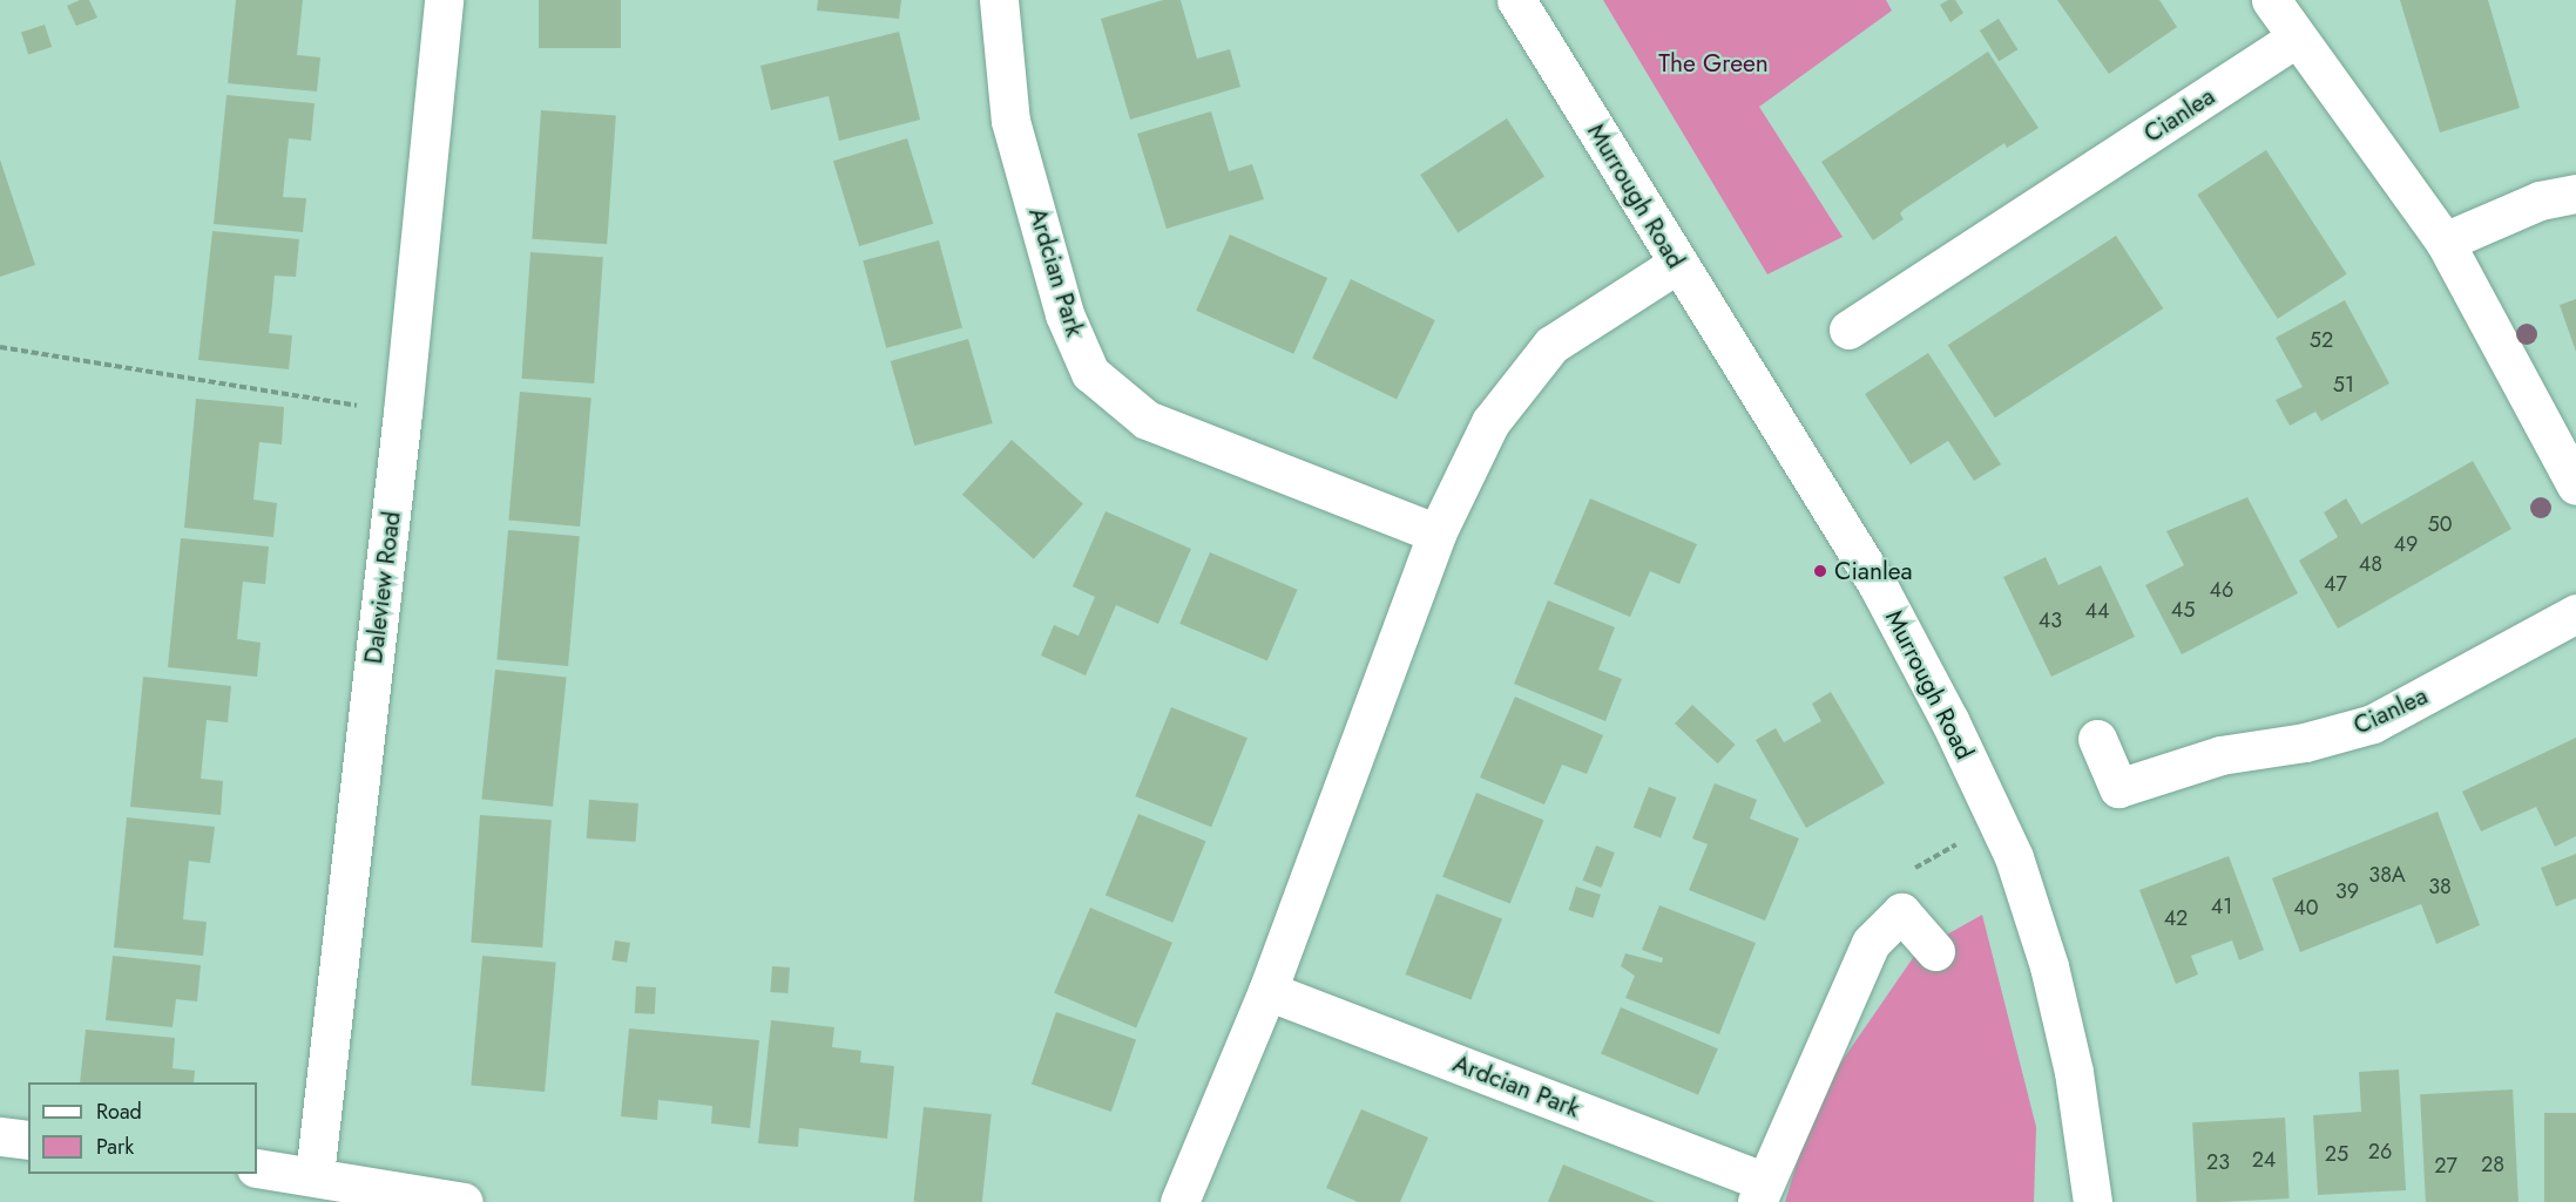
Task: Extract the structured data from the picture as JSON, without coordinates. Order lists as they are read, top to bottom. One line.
{"streets":{"street":["Cianlea","Murrough Road","Ardcian Park","Daleview Road"]},"parks":["The Green"],"places":["Cianlea"],"house_numbers":["52","51","50","49","48","47","46","45","44","43","38A","38","39","41","40","42","26","25","24","23","28","27"],"legend":["Road","Park"]}
